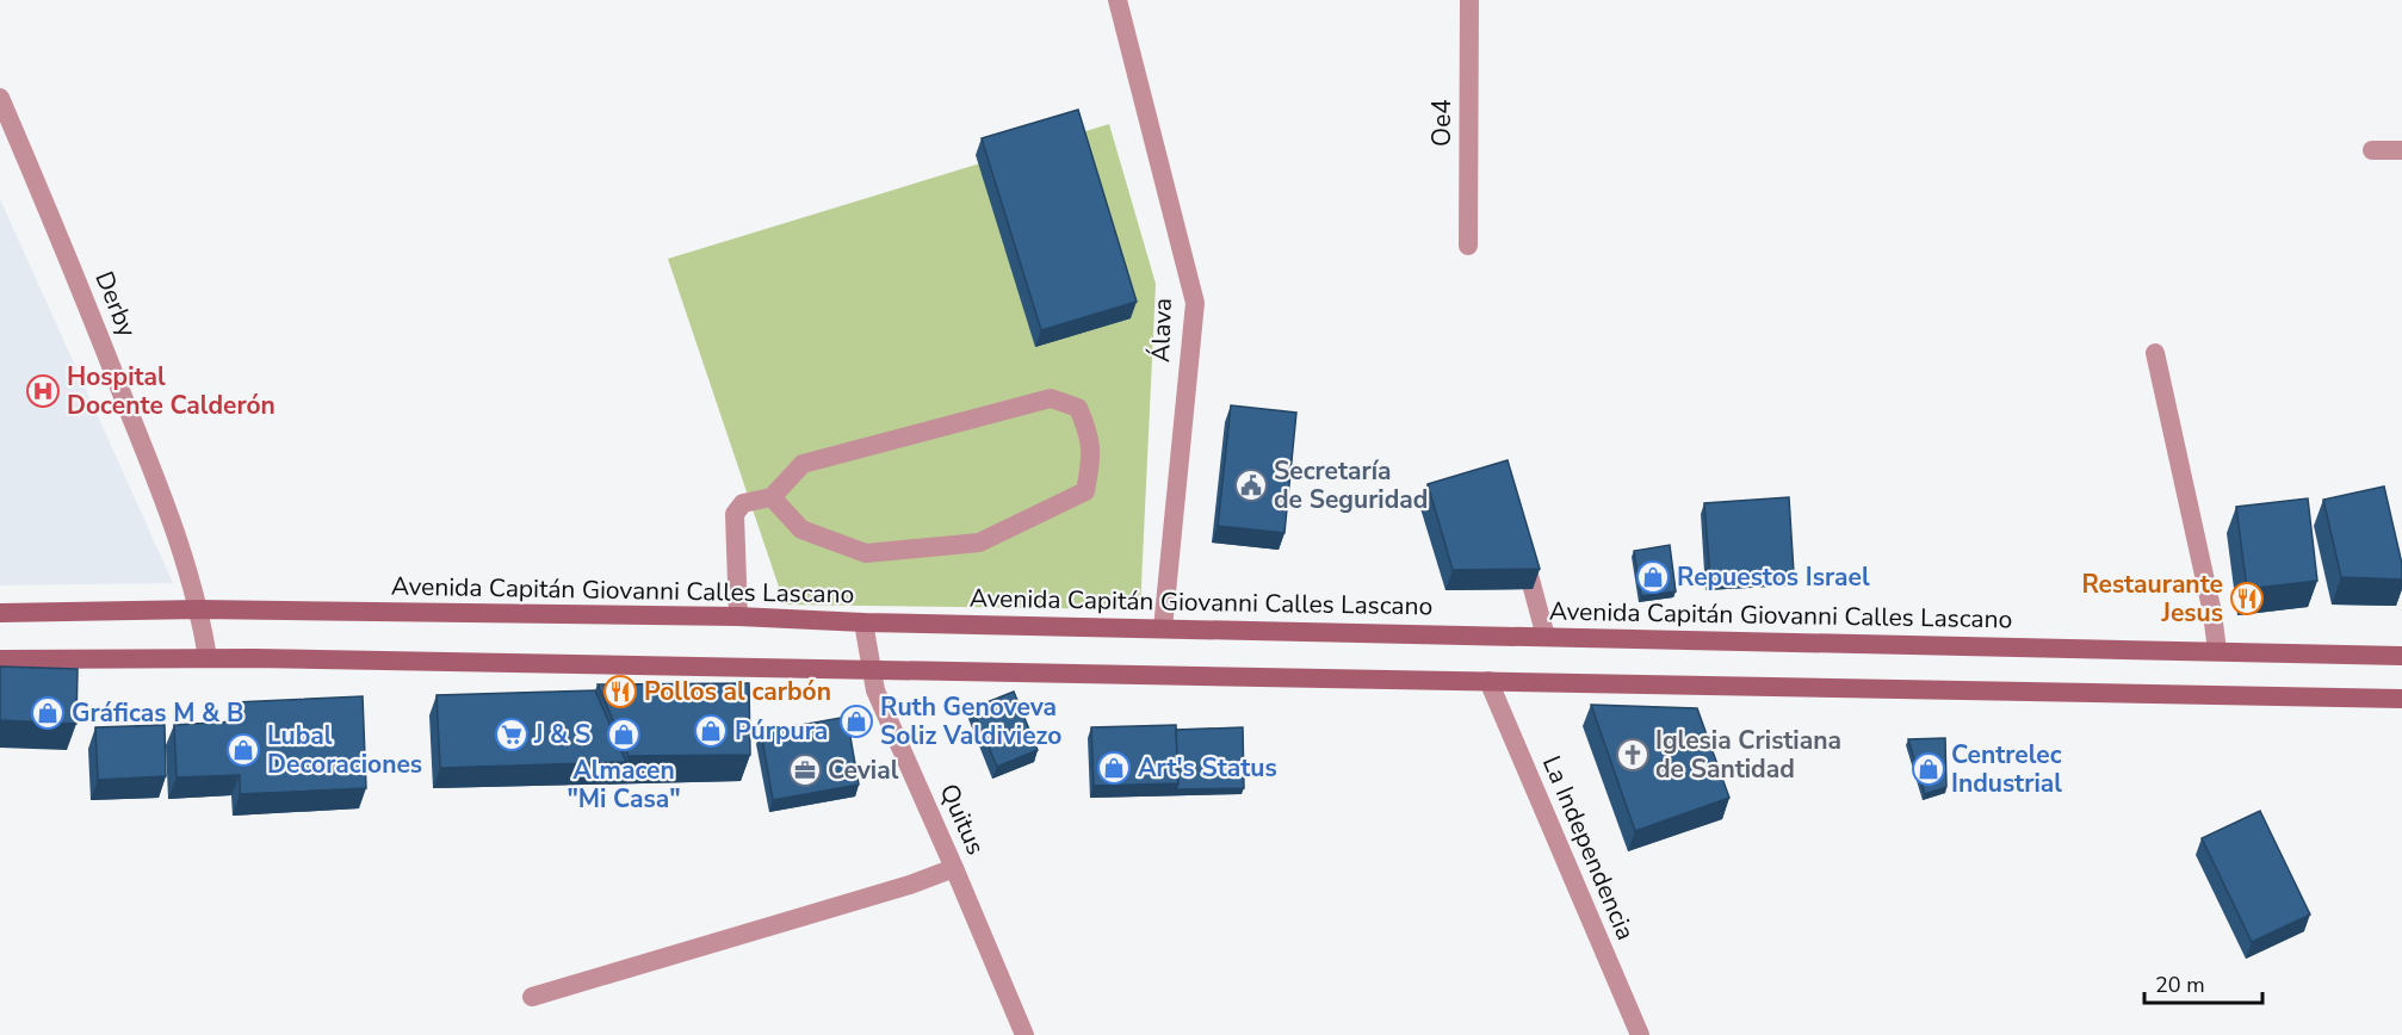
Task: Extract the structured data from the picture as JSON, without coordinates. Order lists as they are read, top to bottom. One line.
{"streets":{"main road":["Avenida Capitán Giovanni Calles Lascano"],"street":["Oe4","Derby","Álava","Quitus","La Independencia"]},"crossings":[["Derby","Avenida Capitán Giovanni Calles Lascano"],["Álava","Avenida Capitán Giovanni Calles Lascano"],["Avenida Capitán Giovanni Calles Lascano","Quitus"]],"places":{"hospital":["Hospital Docente Calderón"],"public building":["Secretaría de Seguridad"],"shop":["Repuestos Israel","Gráficas M & B","Ruth Genoveva Soliz Valdiviezo","Púrpura","Almacen \"Mi Casa\"","Lubal Decoraciones","Art's Status","Centrelec Industrial"],"restaurant":["Restaurante Jesus","Pollos al carbón"],"supermarket":["J & S"],"church":["Iglesia Cristiana de Santidad"],"office":["Cevial"]},"scale_bar":"20 m"}
